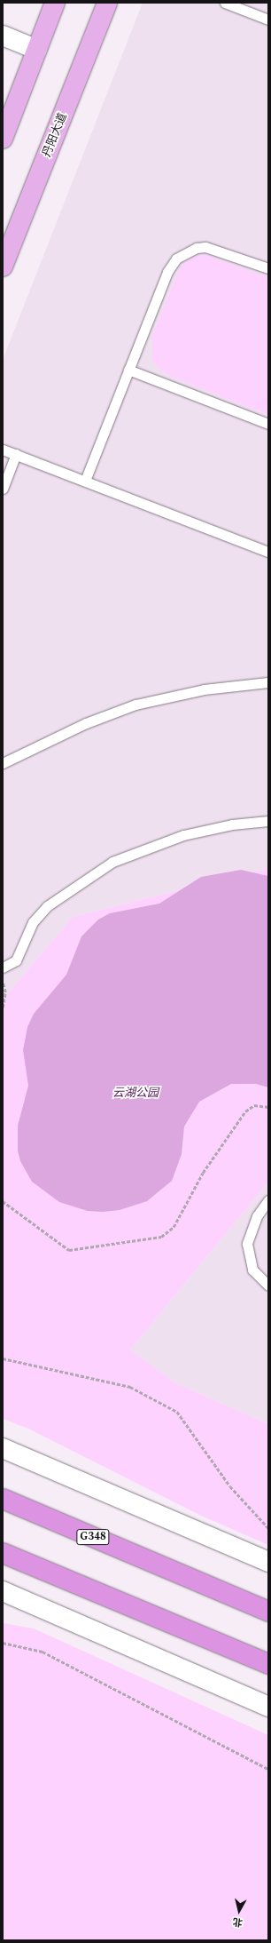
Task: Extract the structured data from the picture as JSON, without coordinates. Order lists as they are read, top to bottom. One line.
{"streets":{"highway":["G348"],"main road":["丹阳大道"]},"parks":["云湖公园"],"north":"bottom"}
